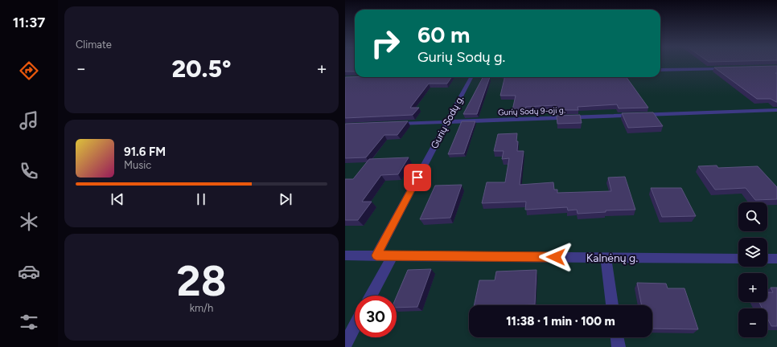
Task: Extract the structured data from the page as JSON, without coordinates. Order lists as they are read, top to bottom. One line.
{"streets":{"street":["Gurių Sodų 9-oji g.","Gurių Sodų g.","Kalnėnų g."]},"crossings":[["Gurių Sodų 9-oji g.","Gurių Sodų g."],["Gurių Sodų g.","Kalnėnų g."]],"page":{"tabs":"11:37","tile":["Climate",["28","km/h"]],"turn":["60 m","Gurių Sodų g."],"heat":["−","20.5°","+"],"song":["91.6 FM","Music"],"map_buttons":["+","−"],"limit":"30","trip":"11:38 · 1 min · 100 m"}}
